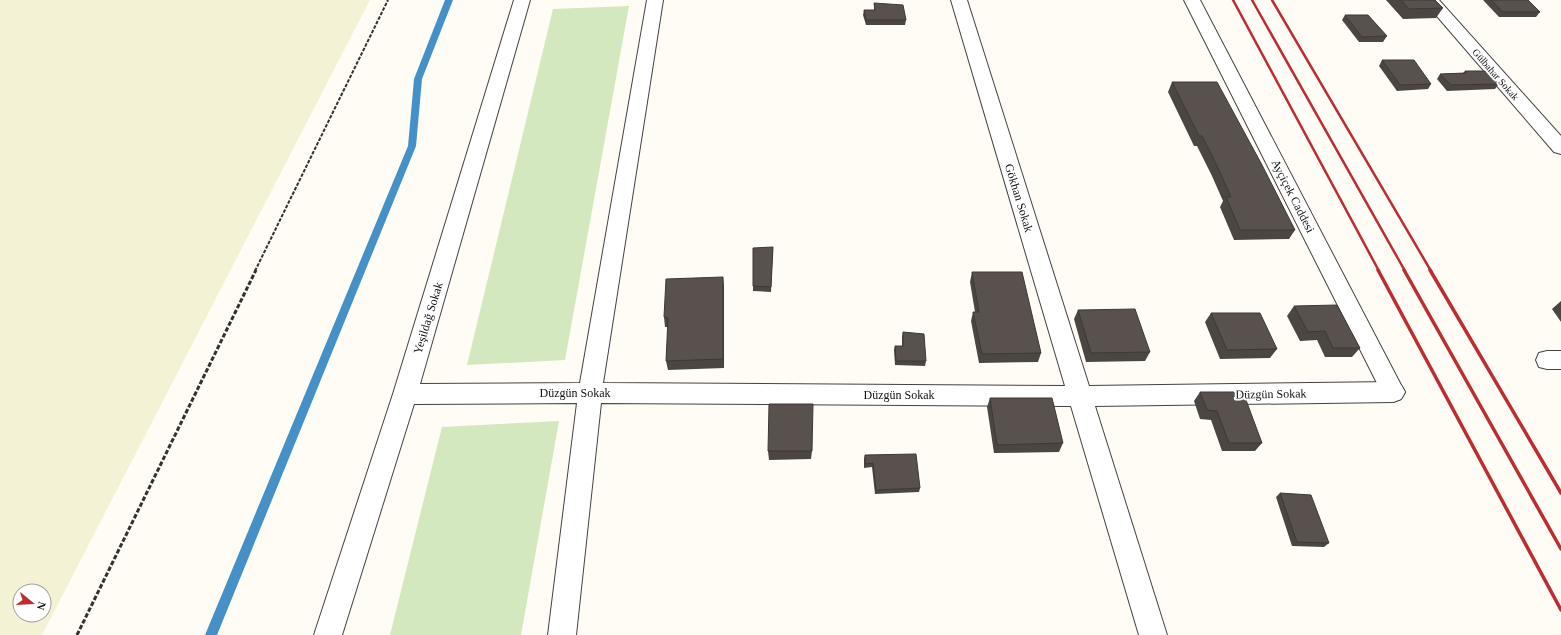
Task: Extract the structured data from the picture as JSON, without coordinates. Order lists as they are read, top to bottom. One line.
{"streets":{"street":["Gülbahar Sokak","Ayçiçek Caddesi","Gökhan Sokak","Yeşildağ Sokak","Düzgün Sokak"]},"crossings":[["Ayçiçek Caddesi","Düzgün Sokak"],["Gökhan Sokak","Düzgün Sokak"],["Yeşildağ Sokak","Düzgün Sokak"]],"north":"right"}
